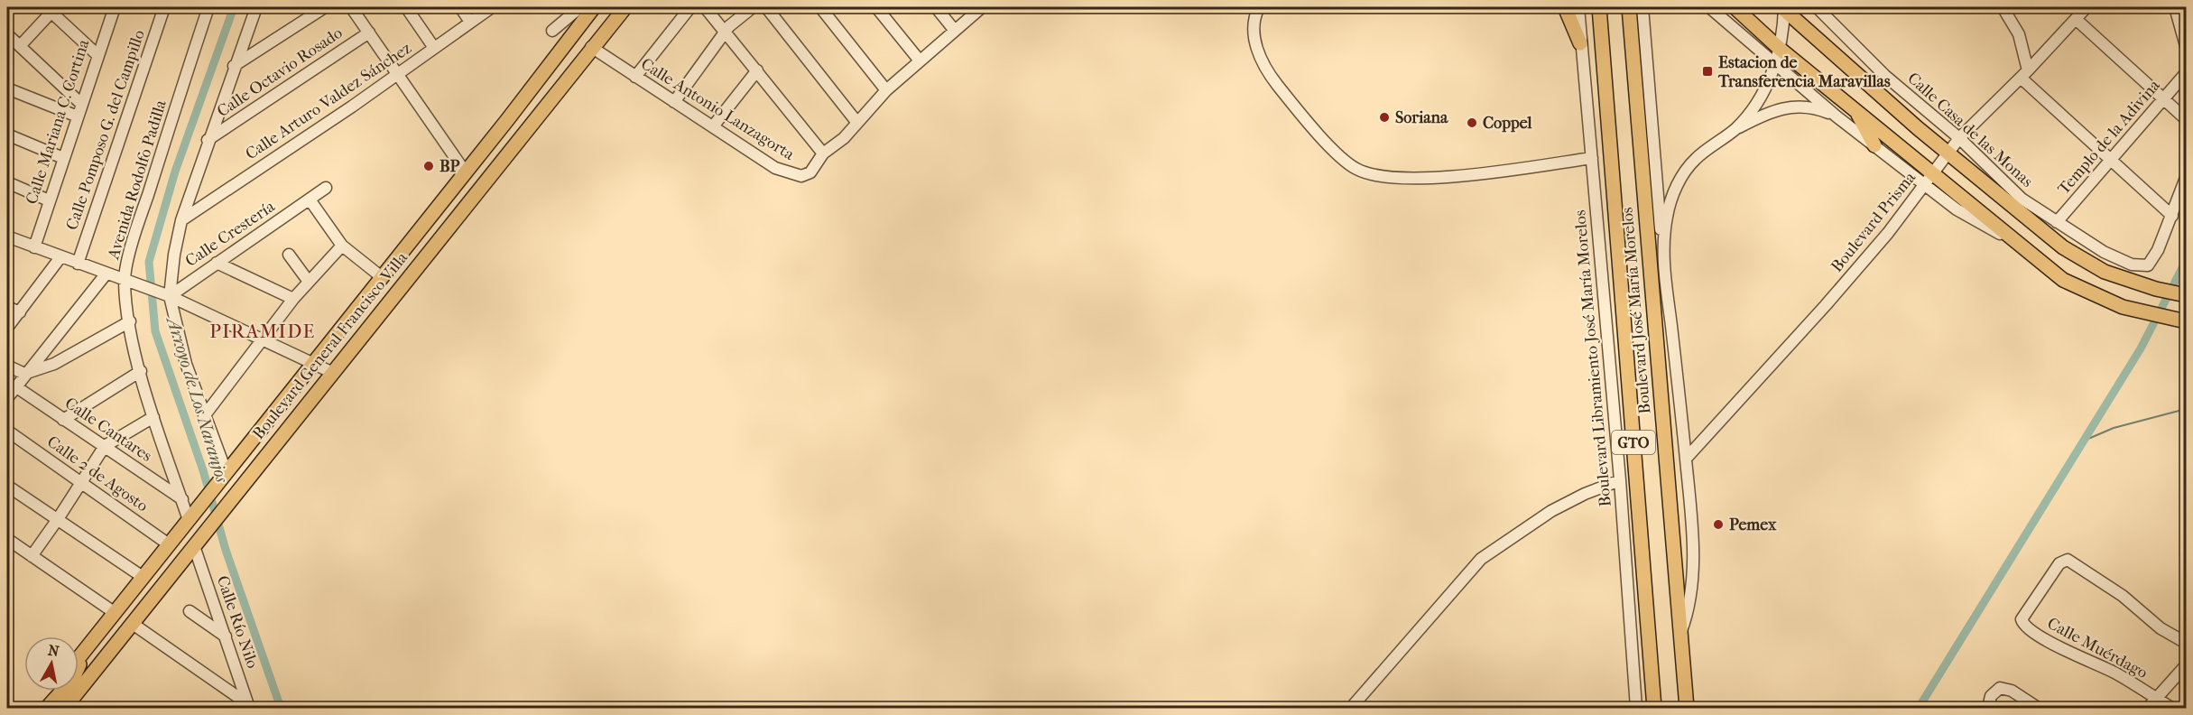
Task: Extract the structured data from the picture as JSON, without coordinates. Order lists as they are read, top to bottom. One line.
{"streets":{"main road":["Boulevard José María Morelos","Boulevard General Francisco Villa","GTO"],"street":["Calle Octavio Rosado","Calle Arturo Valdez Sánchez","Calle Antonio Lanzagorta","Calle Mariana C. Cortina","Calle Pomposo G. del Campillo","Calle Casa de las Monas","Templo de la Adivina","Avenida Rodolfo Padilla","Boulevard Prisma","Calle Crestería","Boulevard Libramiento José María Morelos","Calle Cantares","Calle 2 de Agosto","Calle Río Nilo","Calle Muérdago"]},"crossings":[["Calle Antonio Lanzagorta","Boulevard General Francisco Villa"],["Calle Casa de las Monas","Templo de la Adivina"],["Calle Casa de las Monas","Boulevard Prisma"],["Avenida Rodolfo Padilla","Boulevard General Francisco Villa"],["Avenida Rodolfo Padilla","Calle Cantares"],["Boulevard General Francisco Villa","Calle 2 de Agosto"],["Boulevard General Francisco Villa","Calle Río Nilo"]],"districts":["PIRAMIDE"],"water":["Arroyo de Los Naranjos"],"places":{"transit":["Estacion de Transferencia Maravillas"],"other":["Soriana","Coppel","BP","Pemex"]},"north":"top"}
